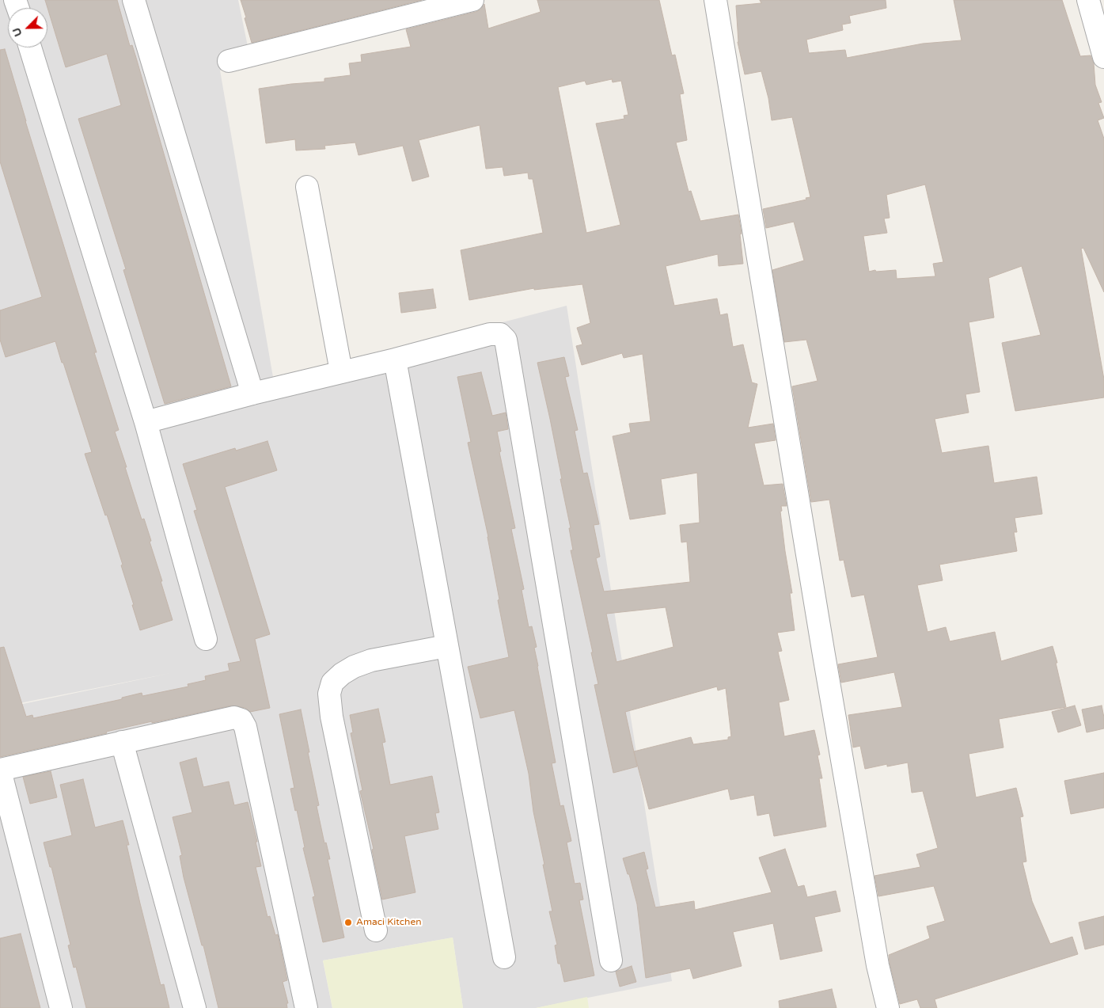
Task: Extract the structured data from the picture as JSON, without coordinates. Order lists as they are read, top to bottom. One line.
{"places":["Amaci Kitchen"],"north":"bottom left"}
